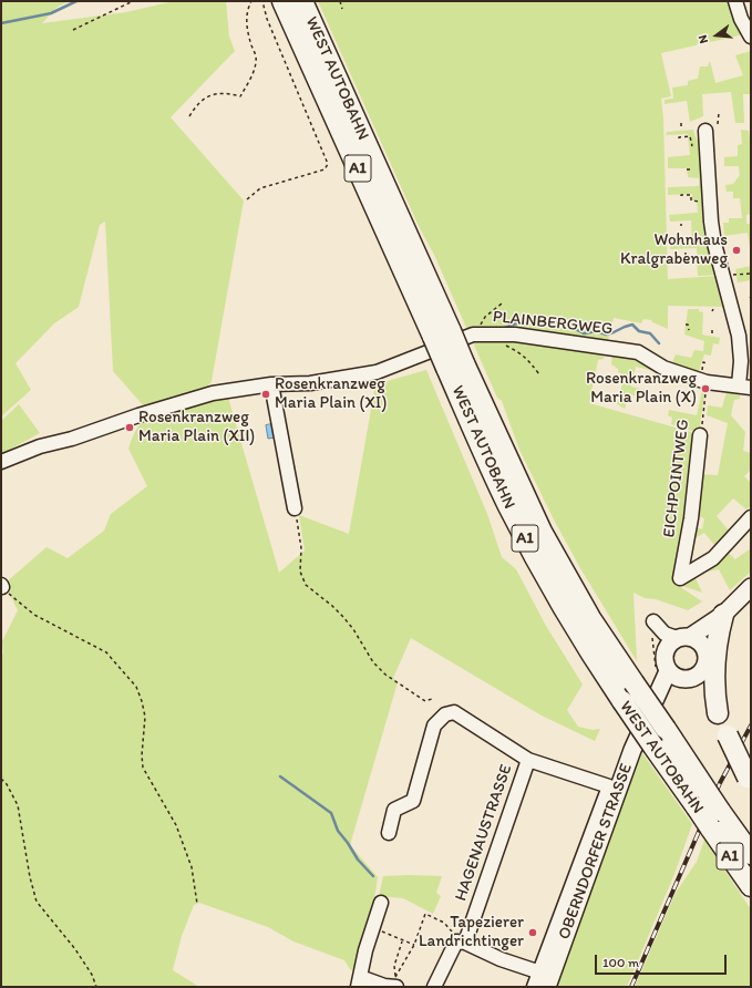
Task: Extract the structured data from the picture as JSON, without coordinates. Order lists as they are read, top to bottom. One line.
{"streets":{"highway":["WEST AUTOBAHN","A1"],"main road":["OBERNDORFER STRASSE"],"street":["PLAINBERGWEG","EICHPOINTWEG","HAGENAUSTRASSE"]},"crossings":[["PLAINBERGWEG","EICHPOINTWEG"],["HAGENAUSTRASSE","OBERNDORFER STRASSE"]],"places":["Wohnhaus Kralgrabenweg","Rosenkranzweg Maria Plain (X)","Rosenkranzweg Maria Plain (XI)","Rosenkranzweg Maria Plain (XII)","Tapezierer Landrichtinger"],"scale_bar":"100 m","north":"left"}
